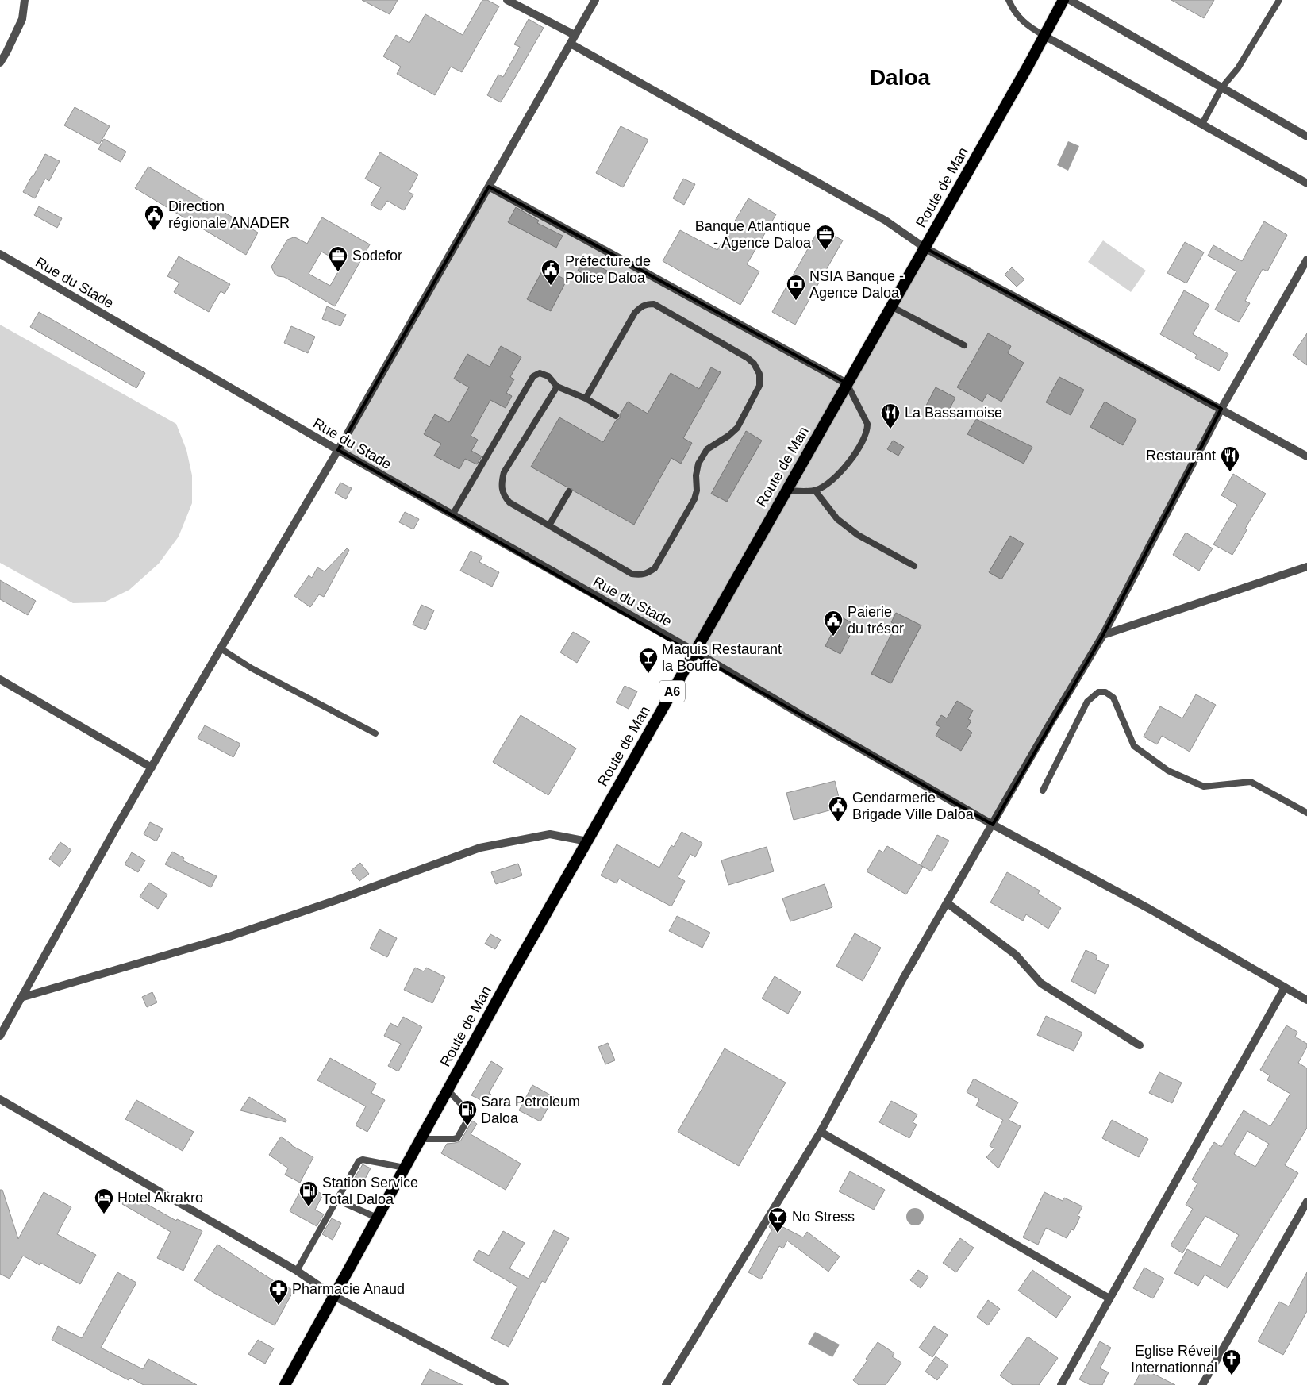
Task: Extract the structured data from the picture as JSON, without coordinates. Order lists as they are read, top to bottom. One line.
{"streets":{"highway":["Route de Man","A6"],"street":["Rue du Stade"]},"crossings":[["Route de Man","Rue du Stade"]],"districts":["Daloa"],"places":{"public building":["Direction régionale ANADER","Préfecture de Police Daloa","Paierie du trésor","Gendarmerie Brigade Ville Daloa"],"office":["Banque Atlantique - Agence Daloa","Sodefor"],"bank":["NSIA Banque - Agence Daloa"],"restaurant":["La Bassamoise","Restaurant"],"bar":["Maquis Restaurant la Bouffe","No Stress"],"fuel station":["Sara Petroleum Daloa","Station Service Total Daloa"],"hotel":["Hotel Akrakro"],"pharmacy":["Pharmacie Anaud"],"church":["Eglise Réveil Internationnal"]}}
